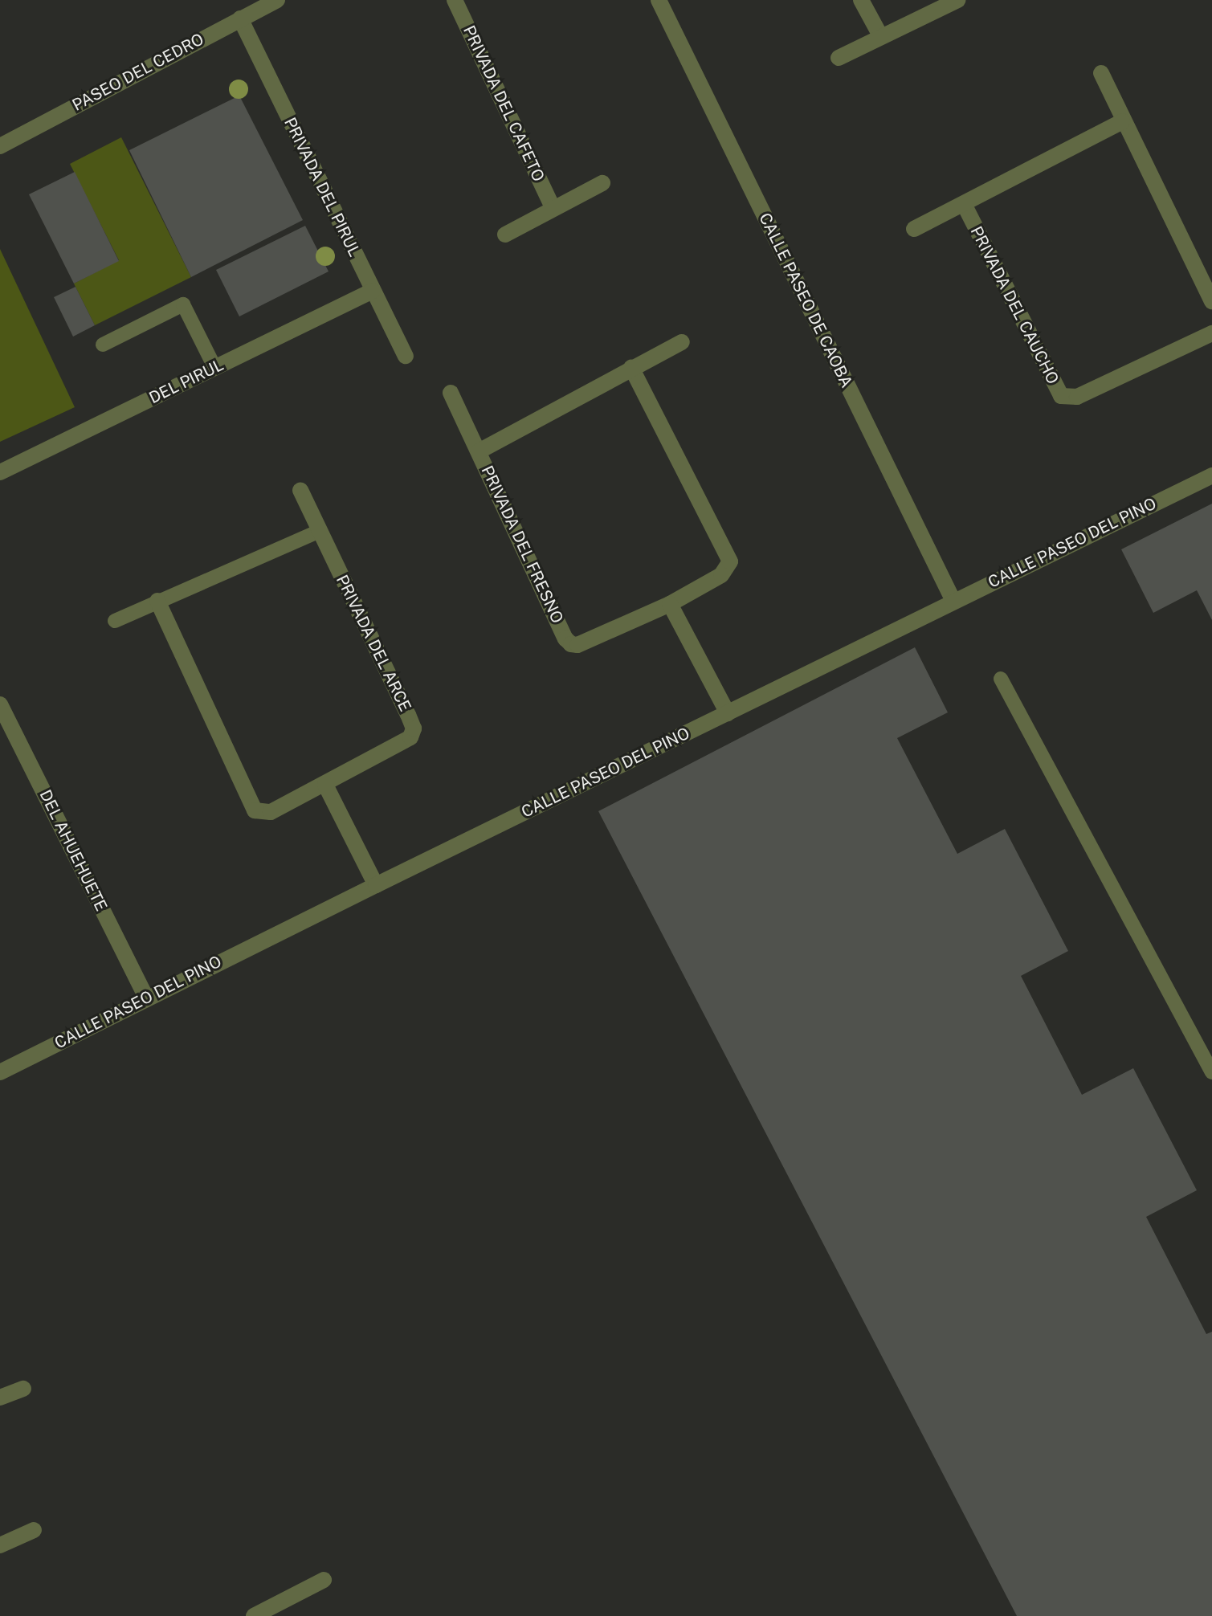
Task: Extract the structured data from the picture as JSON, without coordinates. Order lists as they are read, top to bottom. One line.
{"streets":{"street":["PASEO DEL CEDRO","PRIVADA DEL CAFETO","PRIVADA DEL PIRUL","CALLE PASEO DE CAOBA","PRIVADA DEL CAUCHO","DEL PIRUL","CALLE PASEO DEL PINO","PRIVADA DEL FRESNO","PRIVADA DEL ARCE","DEL AHUEHUETE"]},"crossings":[["PASEO DEL CEDRO","PRIVADA DEL PIRUL"],["PRIVADA DEL PIRUL","DEL PIRUL"],["CALLE PASEO DE CAOBA","CALLE PASEO DEL PINO"],["CALLE PASEO DEL PINO","DEL AHUEHUETE"]]}
